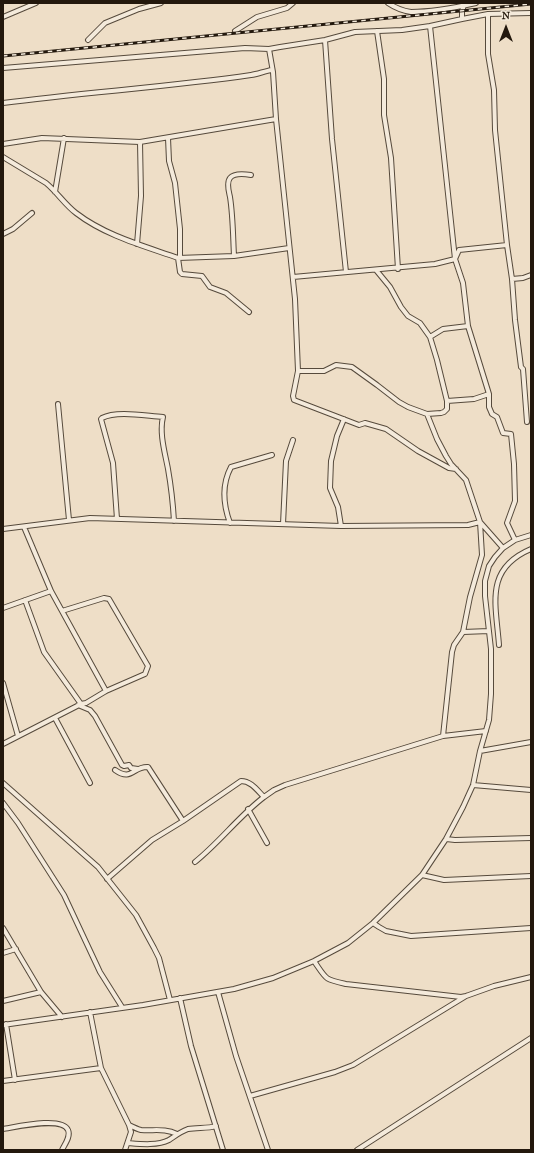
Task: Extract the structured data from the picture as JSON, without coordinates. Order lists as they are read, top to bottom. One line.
{"north":"top"}
